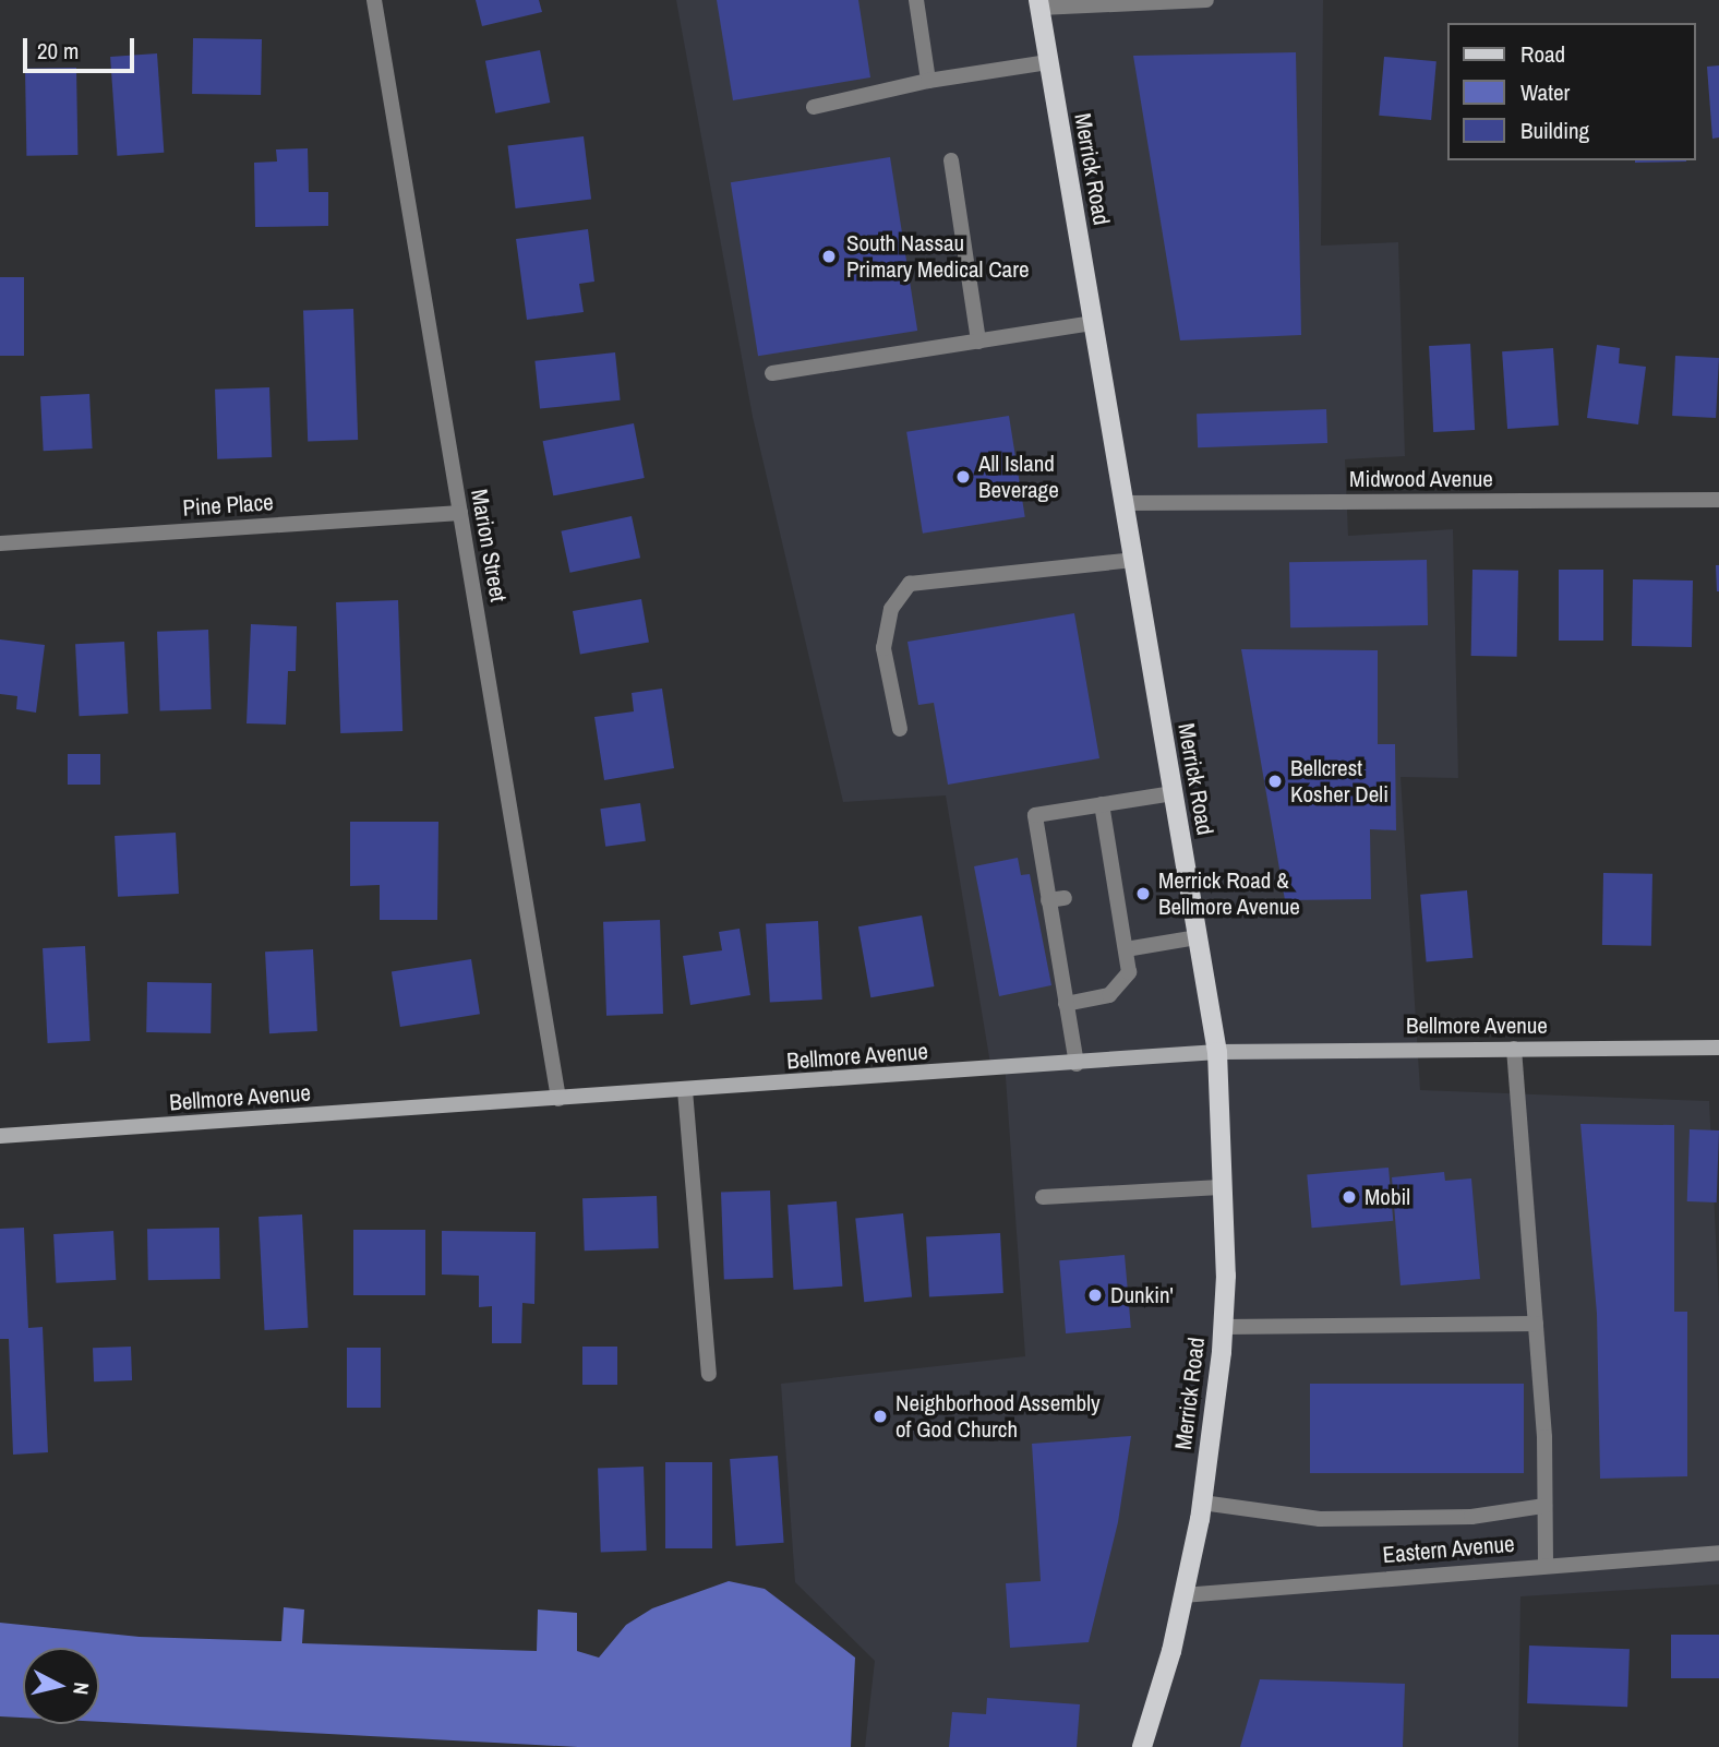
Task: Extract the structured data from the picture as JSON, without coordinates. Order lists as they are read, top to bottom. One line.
{"streets":{"main road":["Merrick Road"],"street":["Midwood Avenue","Pine Place","Marion Street","Bellmore Avenue","Eastern Avenue"]},"crossings":[["Merrick Road","Midwood Avenue"],["Merrick Road","Bellmore Avenue"],["Merrick Road","Eastern Avenue"],["Pine Place","Marion Street"],["Marion Street","Bellmore Avenue"]],"places":["South Nassau Primary Medical Care","All Island Beverage","Bellcrest Kosher Deli","Merrick Road & Bellmore Avenue","Mobil","Dunkin'","Neighborhood Assembly of God Church"],"legend":["Road","Water","Building"],"scale_bar":"20 m","north":"right"}
